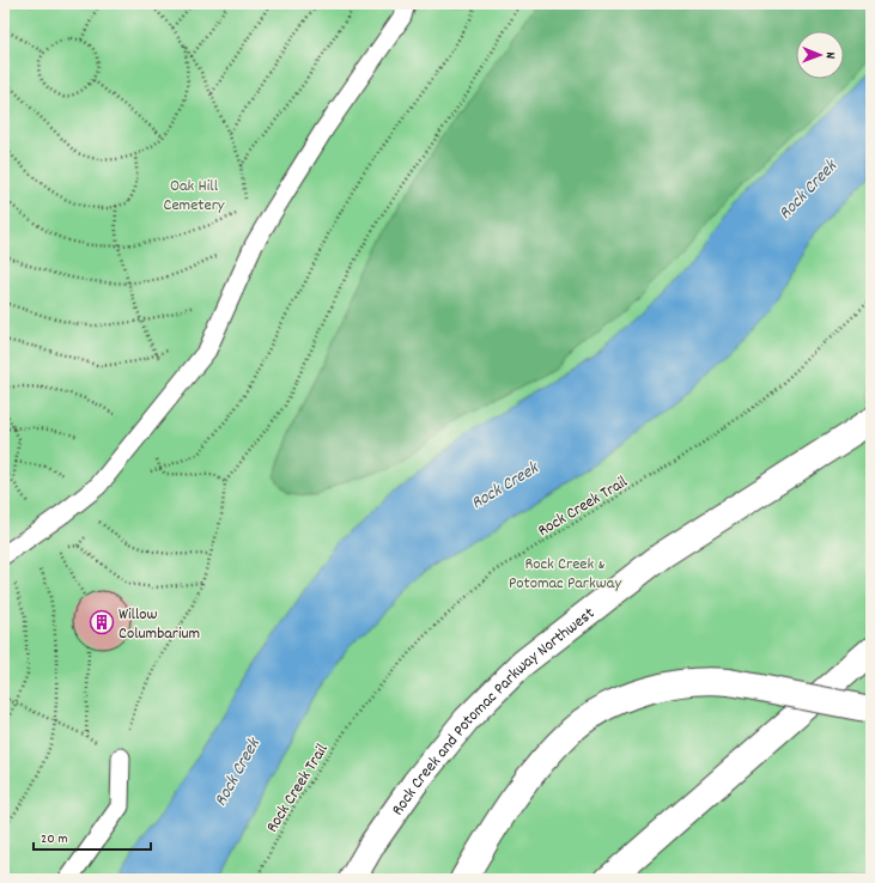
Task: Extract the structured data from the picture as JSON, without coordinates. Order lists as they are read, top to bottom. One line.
{"streets":{"main road":["Rock Creek and Potomac Parkway Northwest"],"path":["Rock Creek Trail"]},"water":["Rock Creek"],"parks":["Oak Hill Cemetery","Rock Creek & Potomac Parkway"],"places":{"building":["Willow Columbarium"]},"scale_bar":"20 m","north":"right"}
